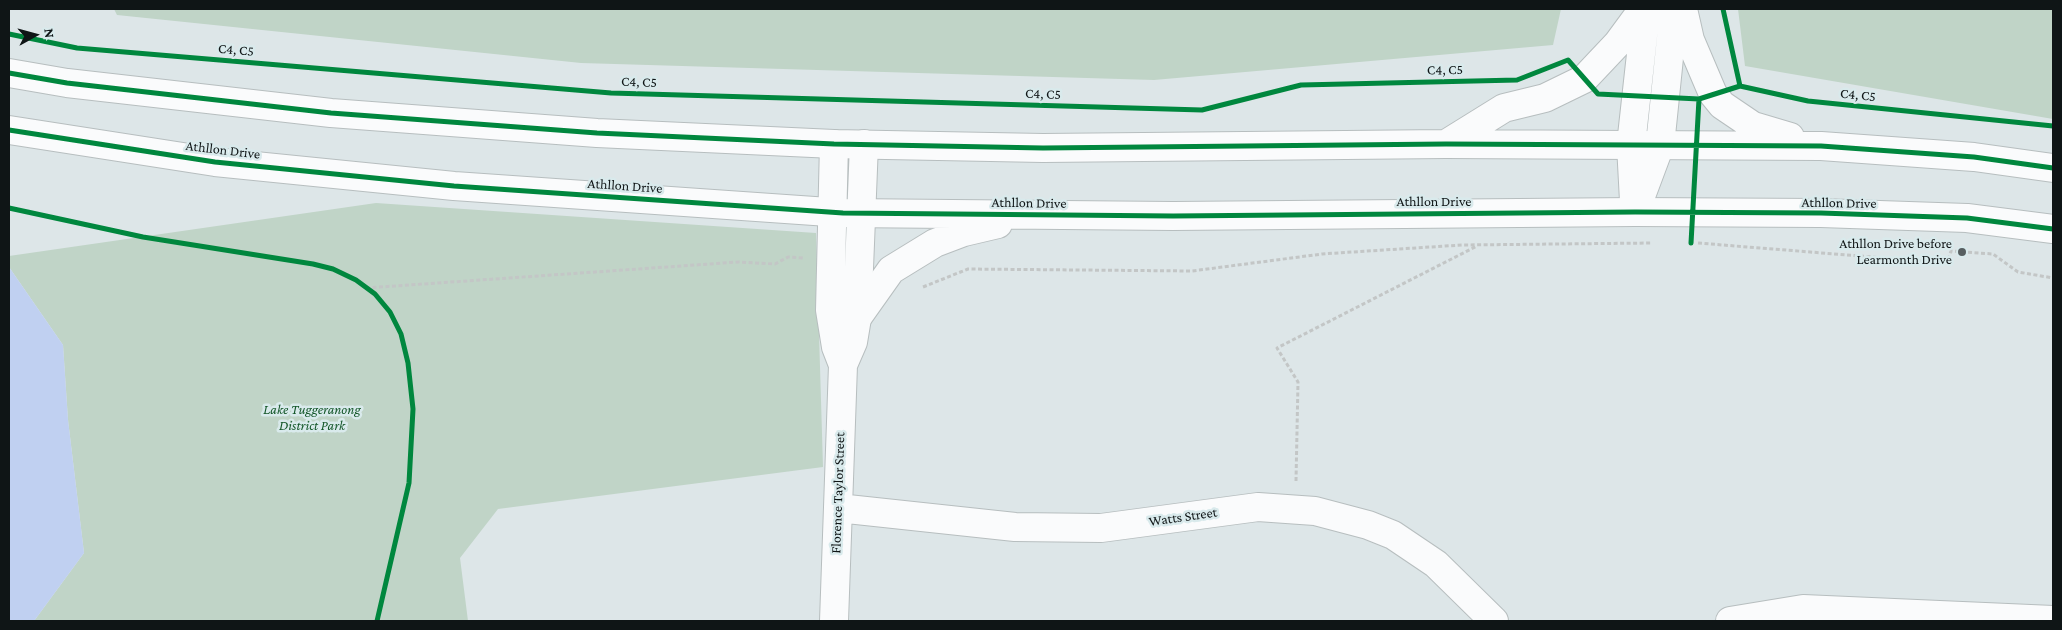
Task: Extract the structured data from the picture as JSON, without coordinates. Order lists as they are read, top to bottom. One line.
{"streets":{"main road":["Athllon Drive","Florence Taylor Street","Watts Street"],"cycle path":["C4, C5"]},"crossings":[["Athllon Drive","Florence Taylor Street"],["Florence Taylor Street","Watts Street"]],"parks":["Lake Tuggeranong District Park"],"places":["Athllon Drive before Learmonth Drive"],"north":"right"}
